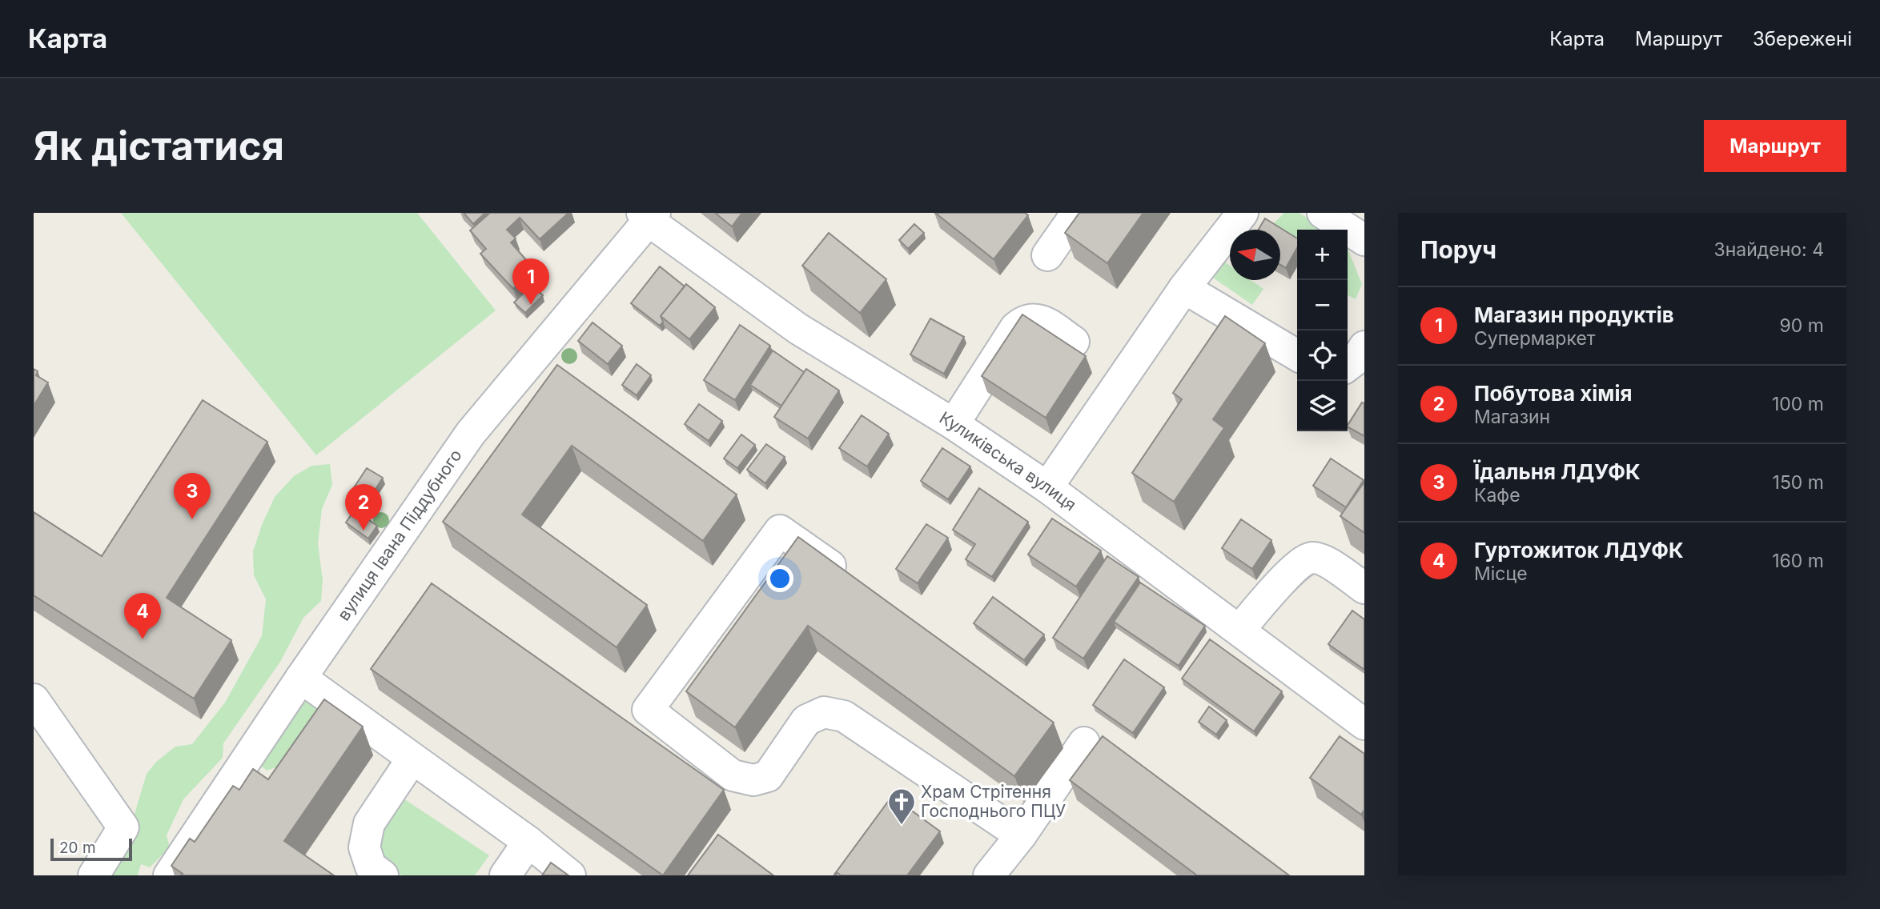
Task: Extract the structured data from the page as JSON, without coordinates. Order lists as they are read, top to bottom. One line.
{"streets":{"street":["Куликівська вулиця","вулиця Івана Піддубного"]},"crossings":[["Куликівська вулиця","вулиця Івана Піддубного"]],"places":{"church":["Храм Стрітення Господнього ПЦУ"]},"scale_bar":"20 m","north":"left","page":{"header":"Карта","nav":["Карта","Маршрут","Збережені"],"buttons":"Маршрут","title":"Як дістатися","heading":["Поруч","Знайдено: 4"],"map_buttons":["+","−"],"pins":["1","3","2","4"],"list":[{"mark":"1","name":"Магазин продуктів","note":"Супермаркет","value":"90 m"},{"mark":"2","name":"Побутова хімія","note":"Магазин","value":"100 m"},{"mark":"3","name":"Їдальня ЛДУФК","note":"Кафе","value":"150 m"},{"mark":"4","name":"Гуртожиток ЛДУФК","note":"Місце","value":"160 m"}],"scale":"20 m"}}
